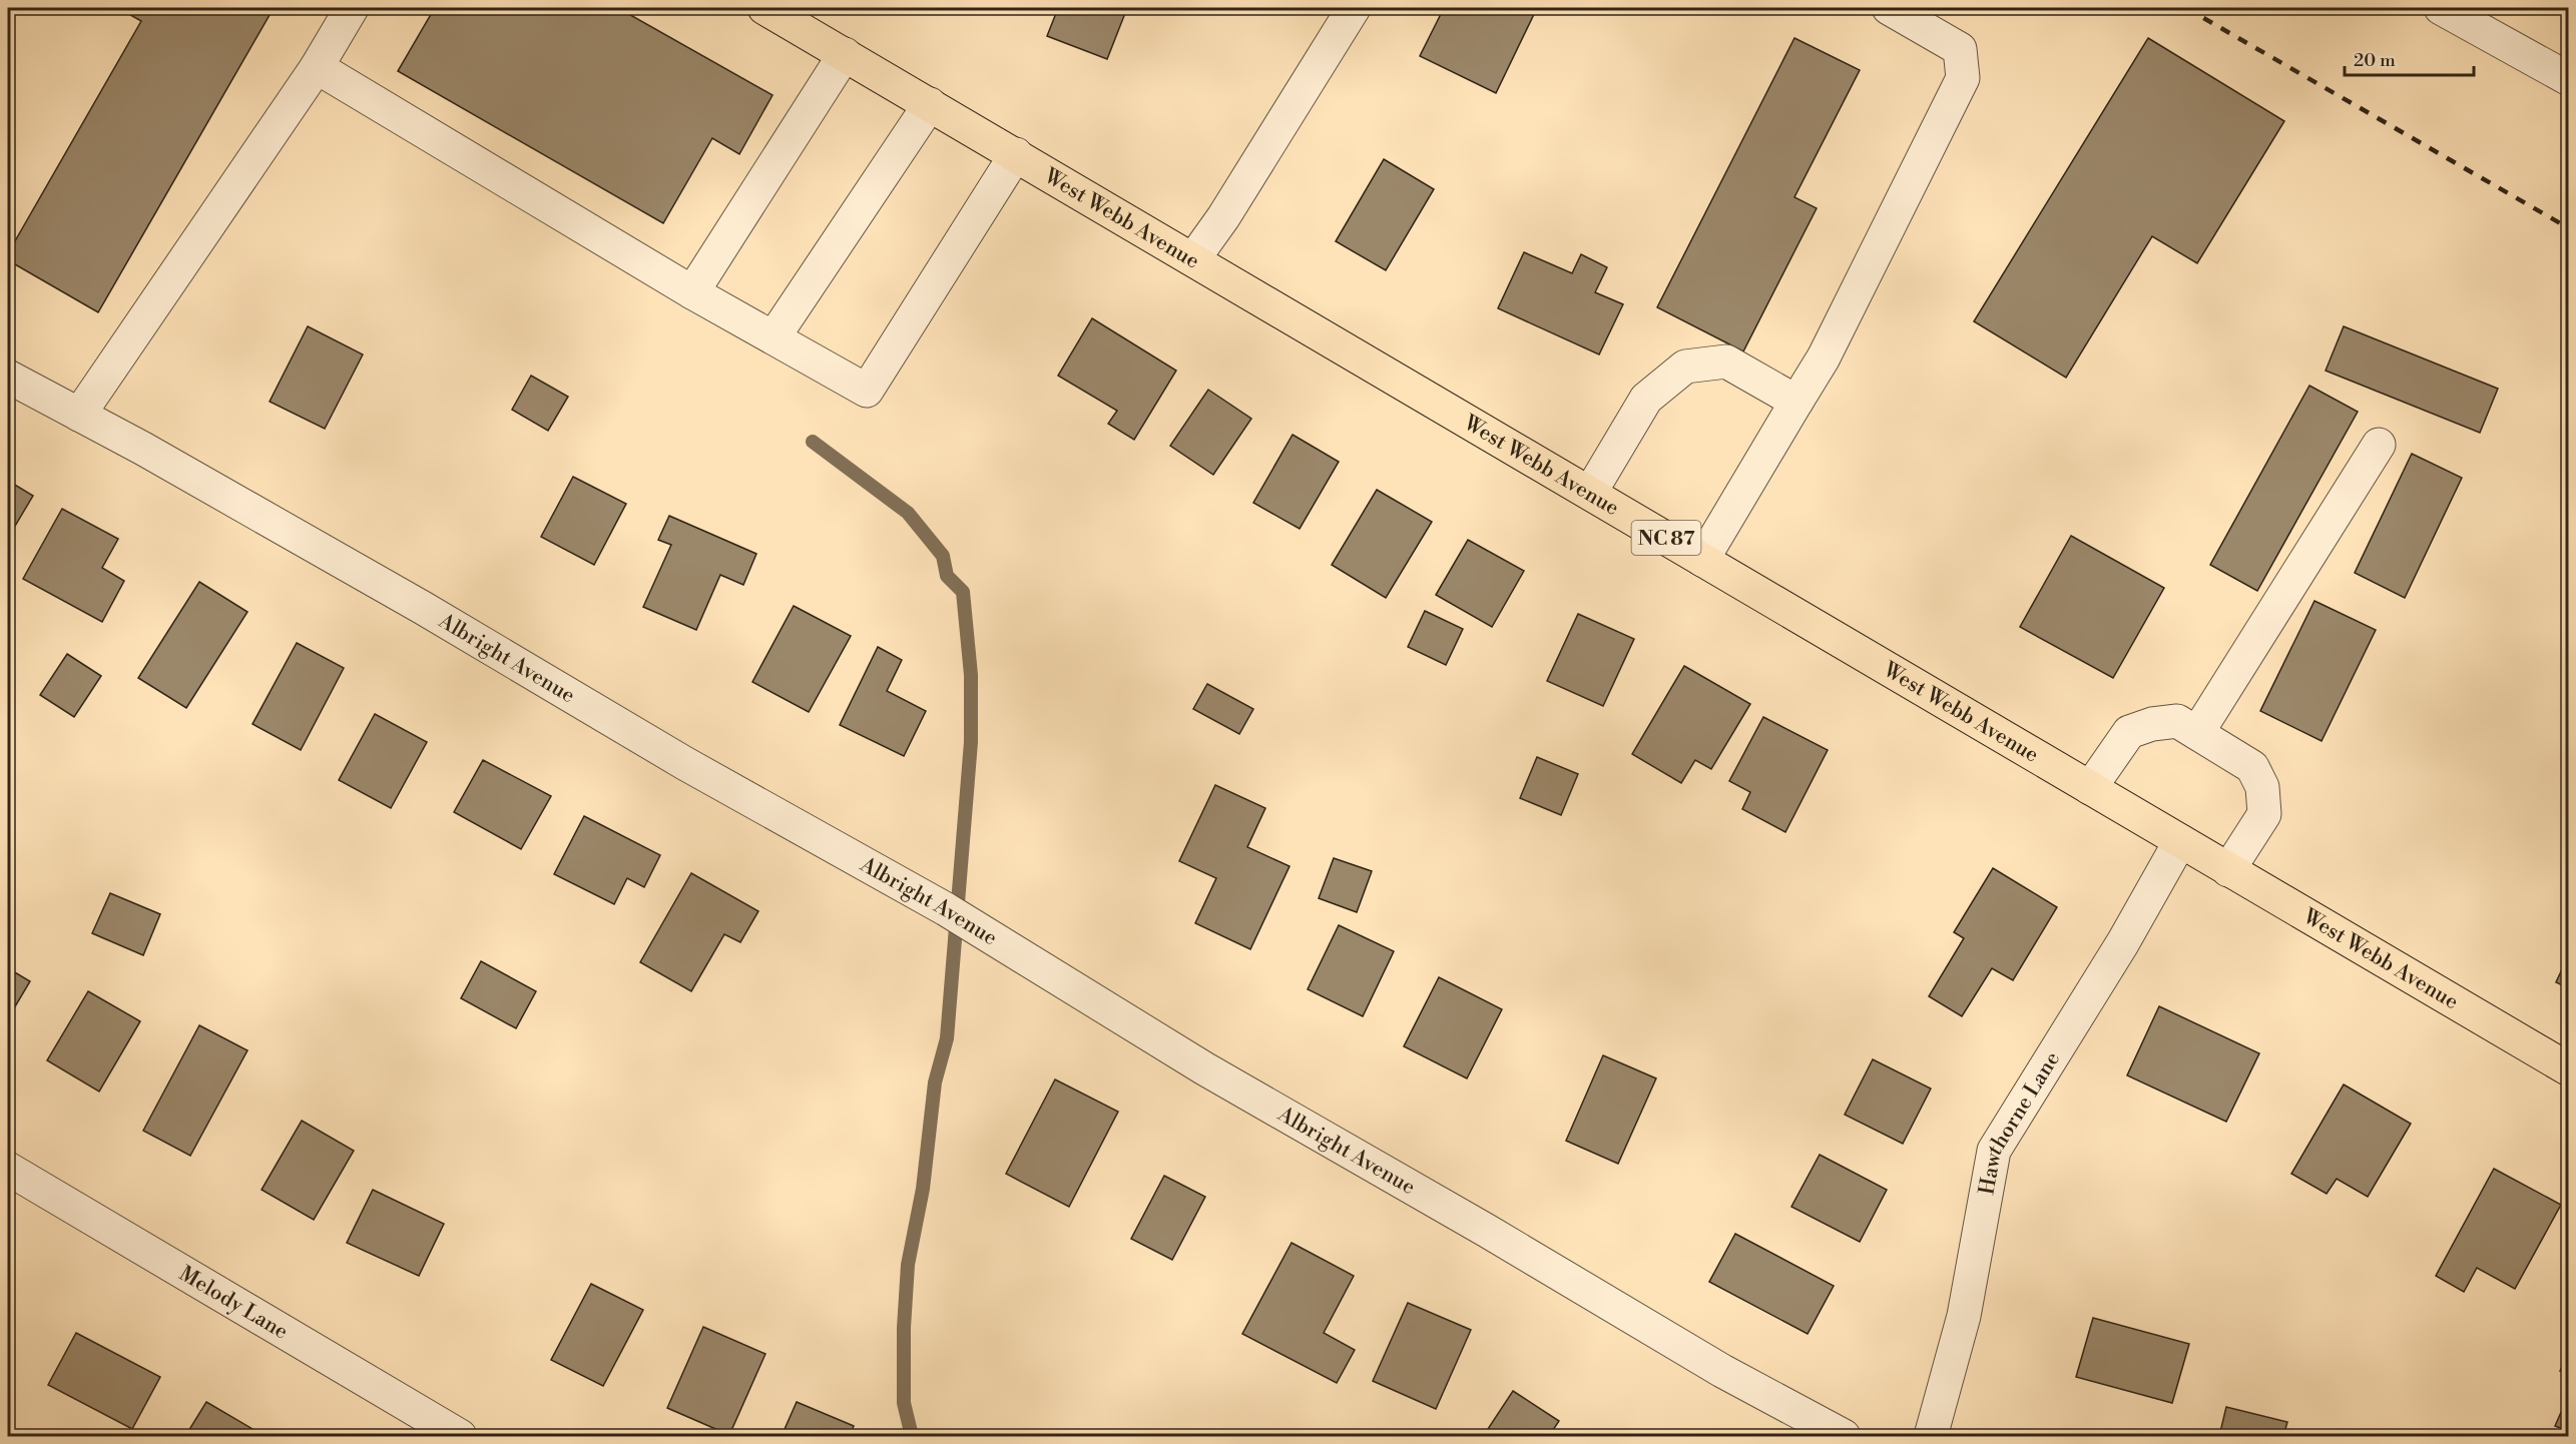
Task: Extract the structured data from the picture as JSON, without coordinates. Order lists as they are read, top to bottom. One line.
{"streets":{"highway":["West Webb Avenue","NC 87"],"street":["Albright Avenue","Hawthorne Lane","Melody Lane"]},"crossings":[["West Webb Avenue","Hawthorne Lane"]],"scale_bar":"20 m"}
